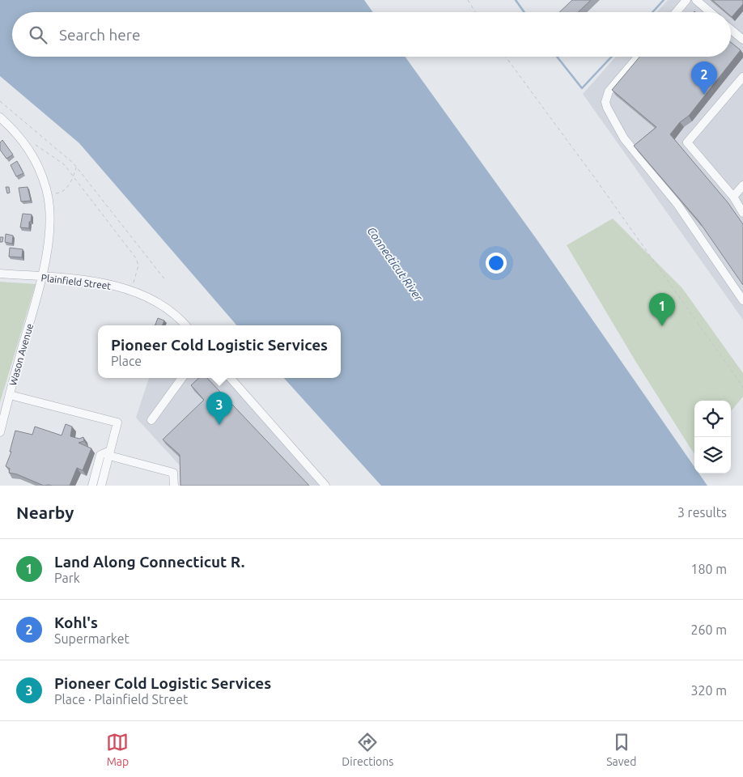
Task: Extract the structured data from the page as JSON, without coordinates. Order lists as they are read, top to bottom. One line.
{"streets":{"street":["Plainfield Street","Wason Avenue"]},"crossings":[["Plainfield Street","Wason Avenue"]],"water":["Connecticut River"],"page":{"search":"Search here","pins":["2","1","3"],"popup":["Pioneer Cold Logistic Services","Place"],"heading":["Nearby","3 results"],"list":[{"mark":"1","name":"Land Along Connecticut R.","note":"Park","value":"180 m"},{"mark":"2","name":"Kohl's","note":"Supermarket","value":"260 m"},{"mark":"3","name":"Pioneer Cold Logistic Services","note":"Place · Plainfield Street","value":"320 m"}],"nav":["Map","Directions","Saved"]}}
